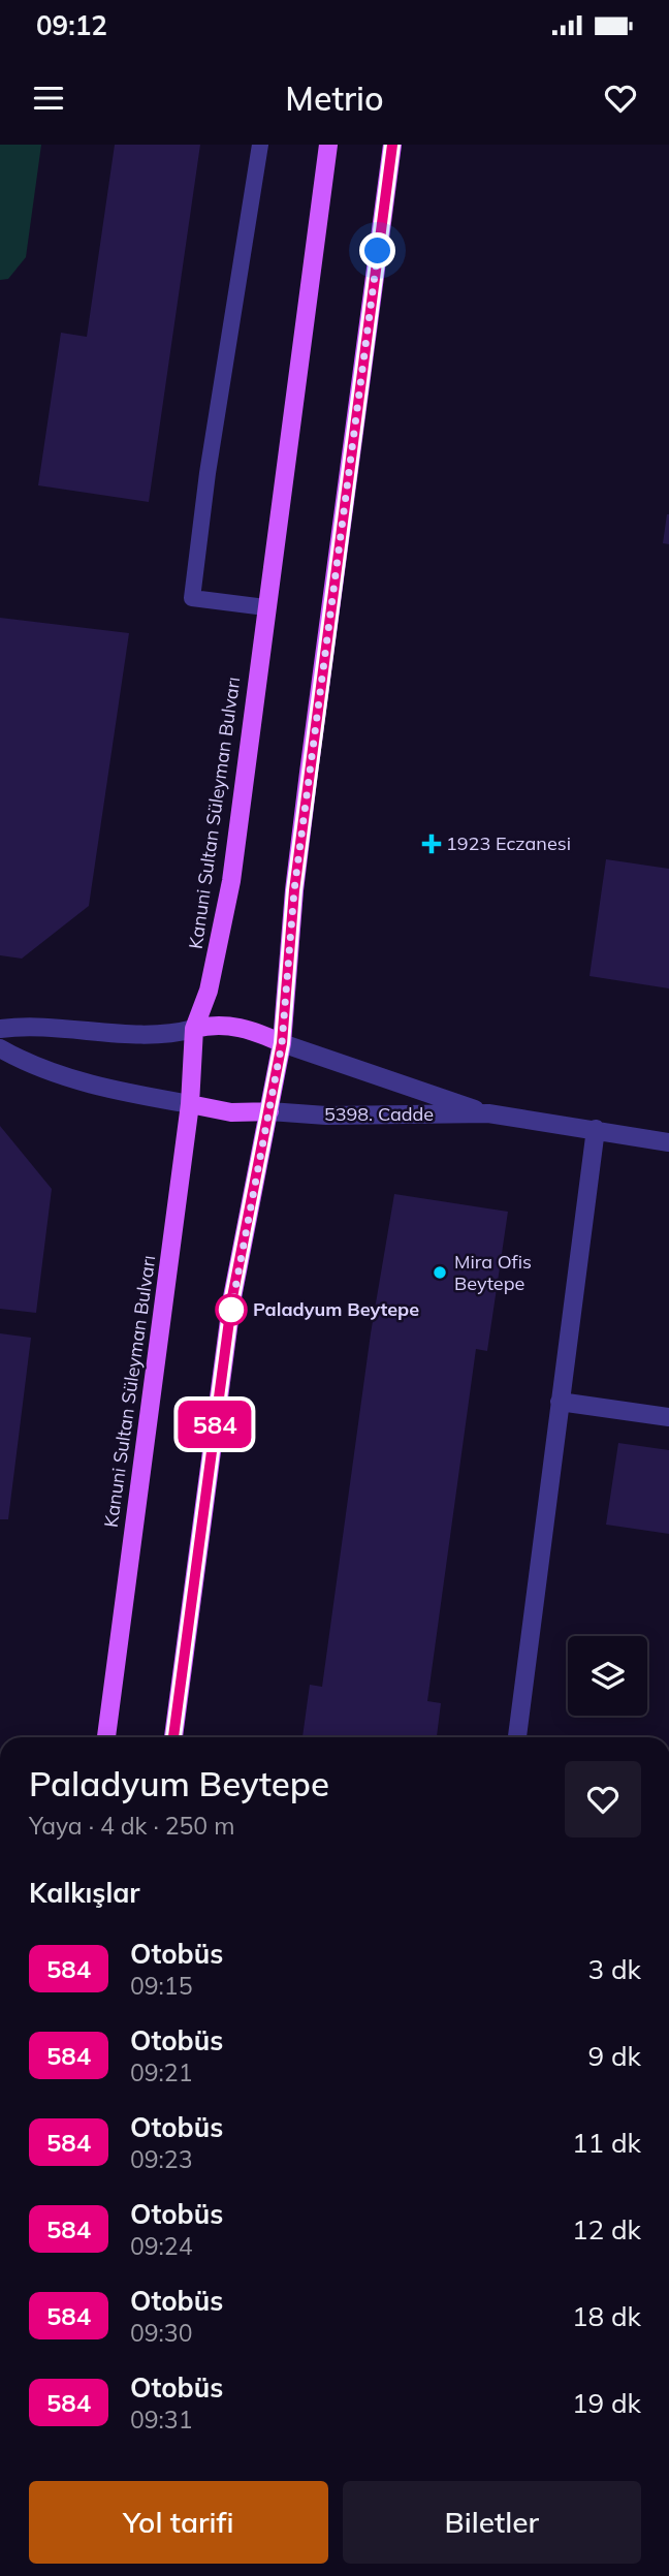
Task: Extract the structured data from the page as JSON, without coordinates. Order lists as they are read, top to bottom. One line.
{"streets":{"main road":["Kanuni Sultan Süleyman Bulvarı"],"street":["5398. Cadde"]},"places":{"health":["1923 Eczanesi"],"other":["Mira Ofis Beytepe","Paladyum Beytepe"]},"lines":["bus line 584"],"page":{"status":"09:12","header":"Metrio","on_map":"584","heading":[["Paladyum Beytepe","Yaya · 4 dk · 250 m"],"Kalkışlar"],"list":[{"mark":"584","name":"Otobüs","note":"09:15","value":"3 dk"},{"mark":"584","name":"Otobüs","note":"09:21","value":"9 dk"},{"mark":"584","name":"Otobüs","note":"09:23","value":"11 dk"},{"mark":"584","name":"Otobüs","note":"09:24","value":"12 dk"},{"mark":"584","name":"Otobüs","note":"09:30","value":"18 dk"},{"mark":"584","name":"Otobüs","note":"09:31","value":"19 dk"}],"buttons":["Yol tarifi","Biletler"]}}
